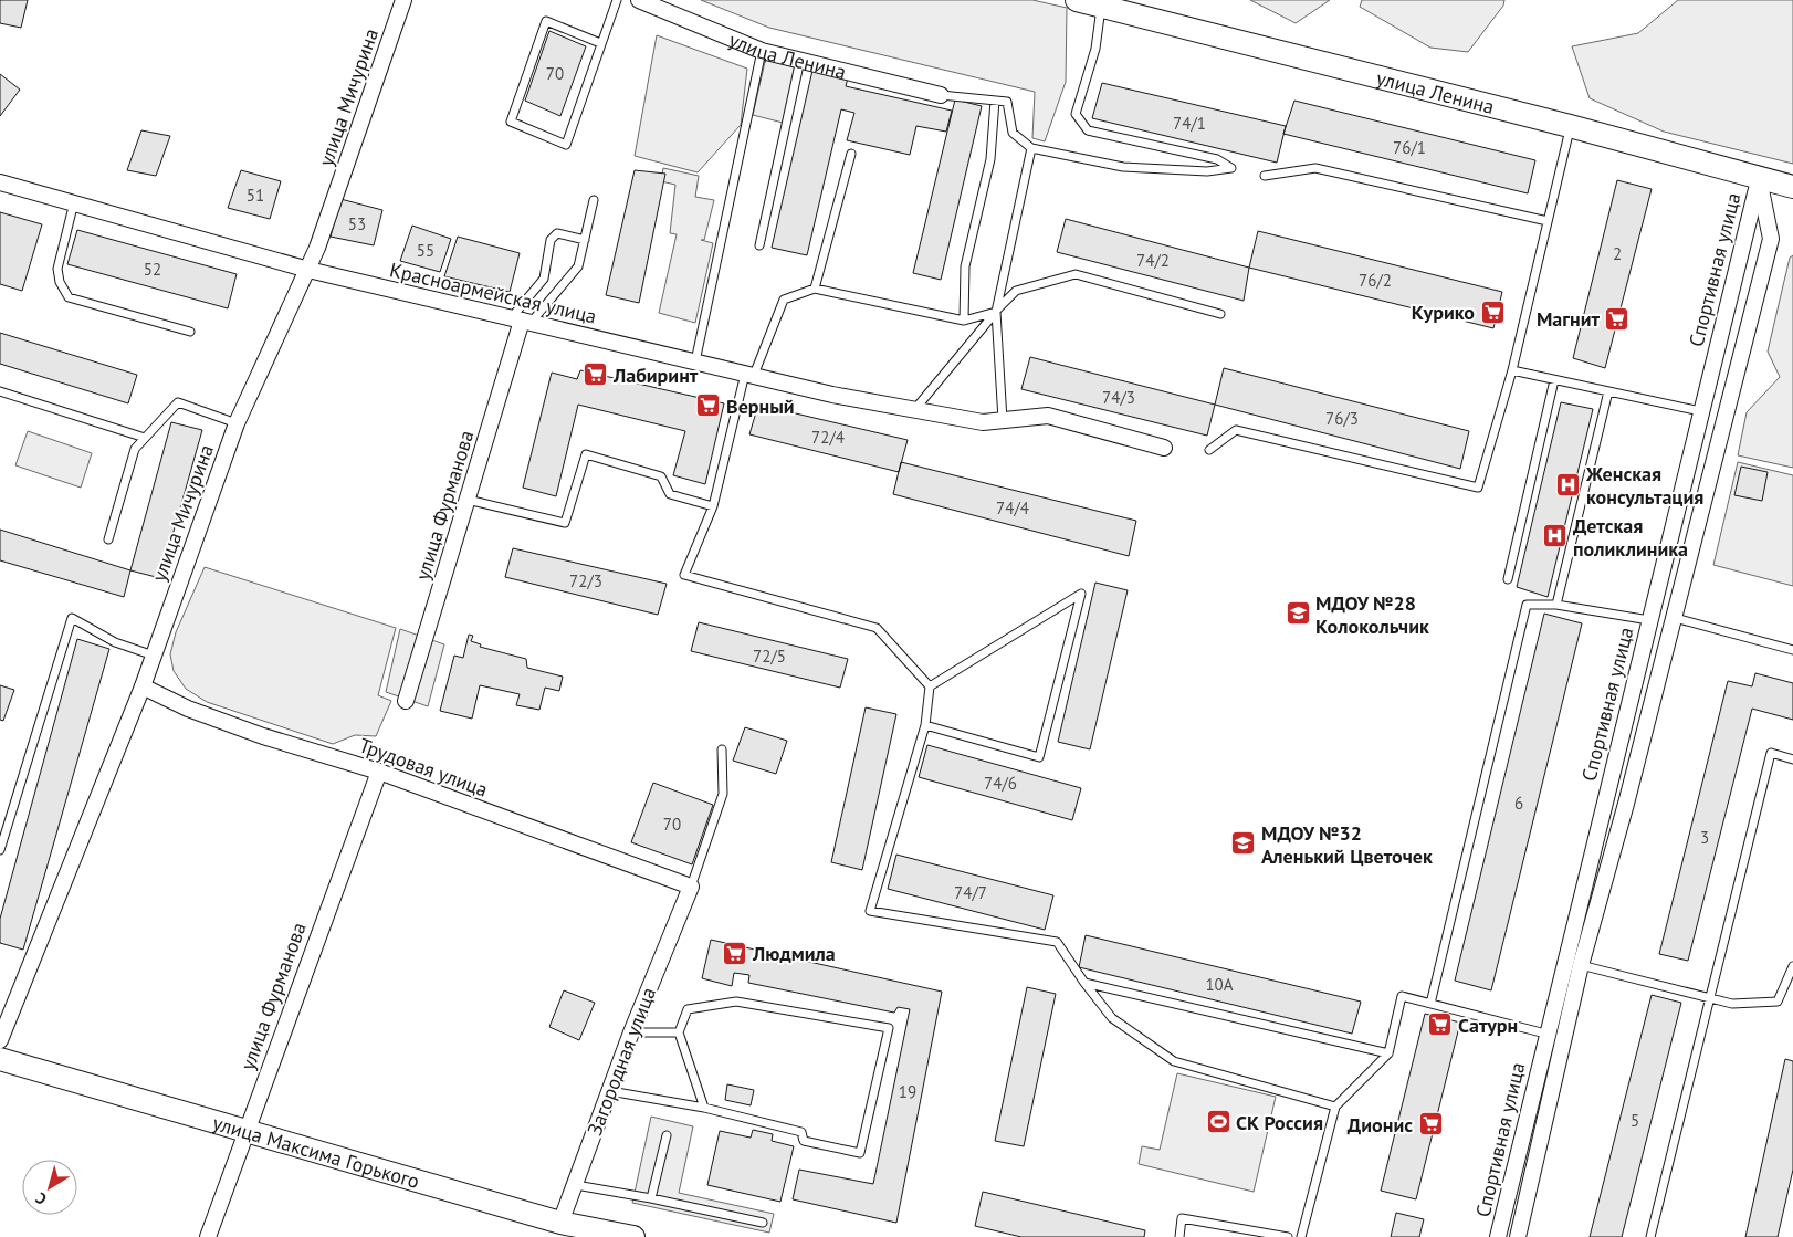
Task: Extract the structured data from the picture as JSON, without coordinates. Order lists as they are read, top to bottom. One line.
{"streets":{"street":["улица Ленина","улица Мичурина","Спортивная улица","Красноармейская улица","улица Фурманова","Трудовая улица","Загородная улица","улица Максима Горького"]},"crossings":[["улица Ленина","Спортивная улица"],["улица Мичурина","Красноармейская улица"],["улица Мичурина","Трудовая улица"],["Красноармейская улица","улица Фурманова"],["улица Фурманова","Трудовая улица"],["улица Фурманова","улица Максима Горького"],["Трудовая улица","Загородная улица"],["Загородная улица","улица Максима Горького"]],"places":{"supermarket":["Курико","Магнит","Лабиринт","Верный","Людмила","Сатурн","Дионис"],"hospital":["Женская консультация","Детская поликлиника"],"school or university":["МДОУ №28 Колокольчик","МДОУ №32 Аленький Цветочек"],"sports":["СК Россия"]},"house_numbers":["70","74/1","76/1","51","53","55","2","74/2","52","76/2","74/3","76/3","72/4","74/4","72/3","72/5","74/6","6","70","3","74/7","10А","19","5"],"north":"bottom left"}
